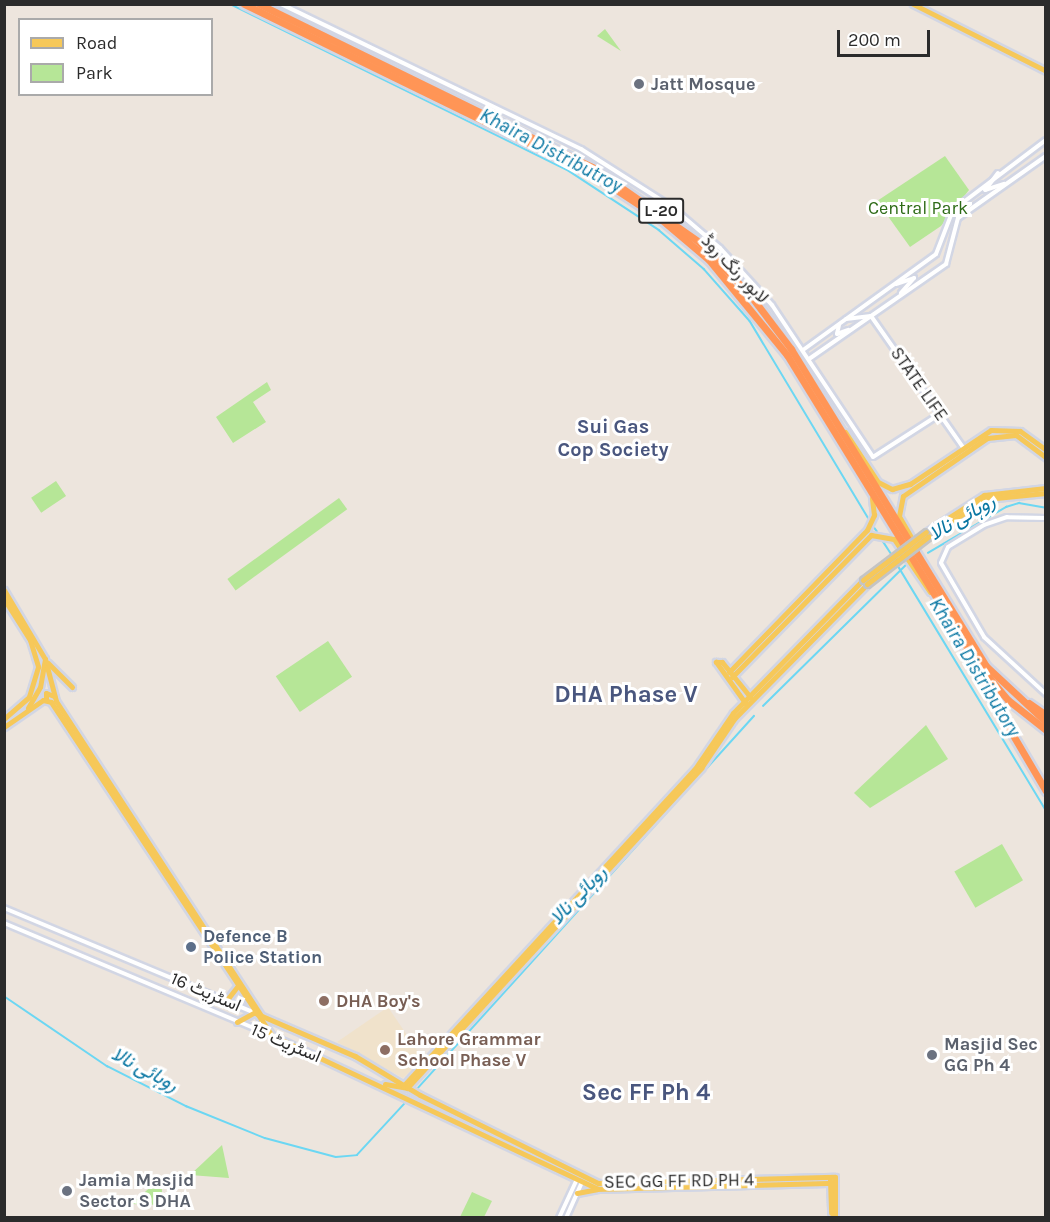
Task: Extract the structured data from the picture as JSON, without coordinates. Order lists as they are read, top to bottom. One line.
{"streets":{"highway":["L-20","لاہور رنگ روڈ"],"main road":["اسٹریٹ 16","اسٹریٹ 15","SEC GG FF RD PH 4"],"street":["STATE LIFE"]},"crossings":[["اسٹریٹ 16","اسٹریٹ 15"],["اسٹریٹ 16","SEC GG FF RD PH 4"],["اسٹریٹ 15","SEC GG FF RD PH 4"]],"districts":["Sui Gas Cop Society","DHA Phase V","Sec FF Ph 4"],"water":["Khaira Distributroy","روہائی نالا","Khaira Distributory"],"parks":["Central Park"],"places":["Jatt Mosque","Defence B Police Station","DHA Boy's","Lahore Grammar School Phase V","Masjid Sec GG Ph 4","Jamia Masjid Sector S DHA"],"legend":["Road","Park"],"scale_bar":"200 m"}
